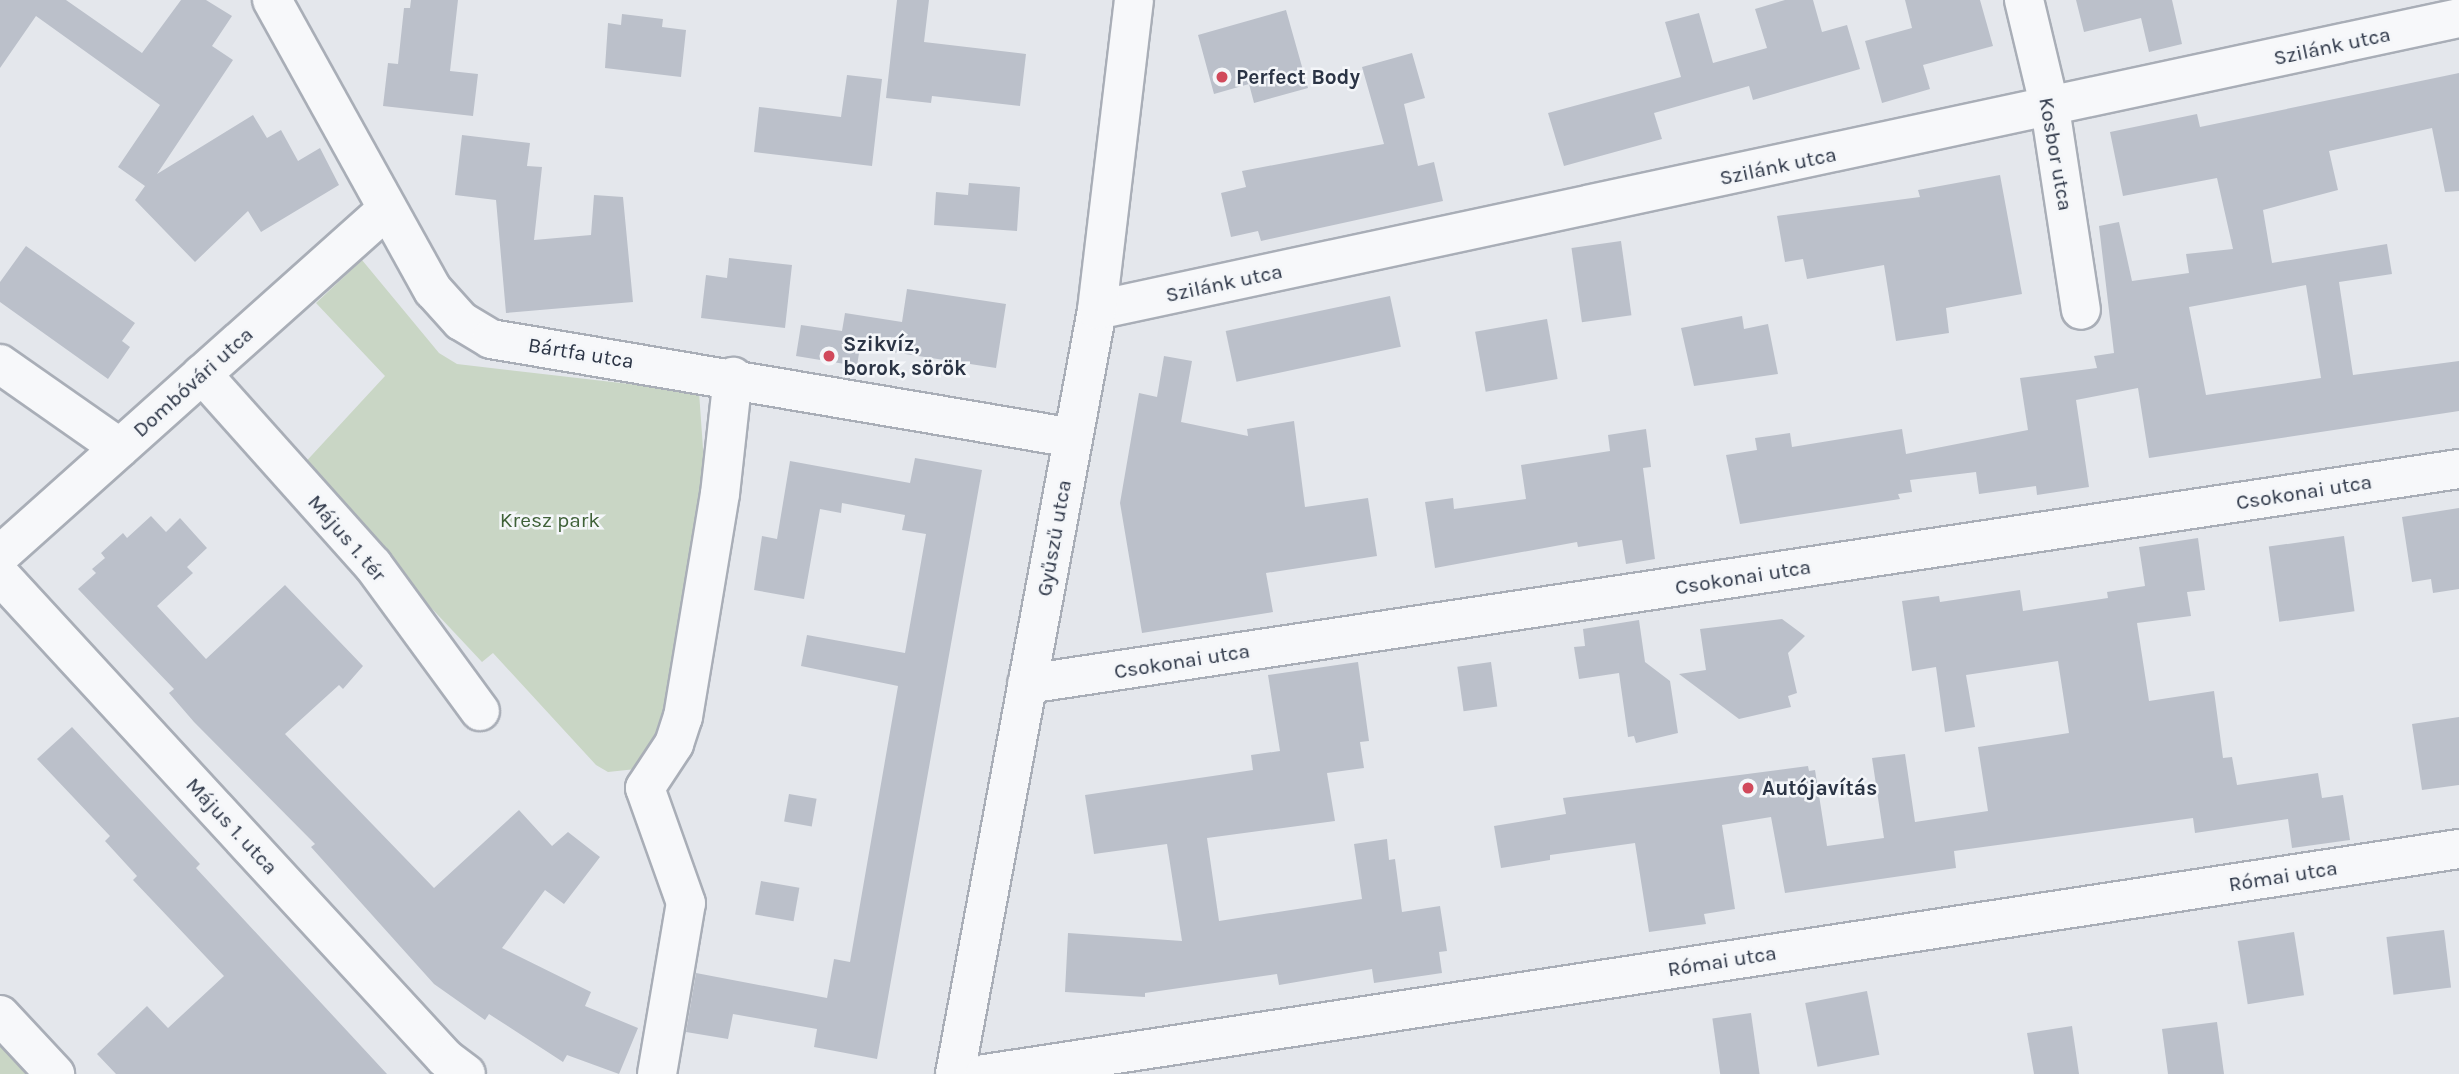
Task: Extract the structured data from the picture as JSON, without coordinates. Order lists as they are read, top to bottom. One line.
{"streets":{"street":["Szilánk utca","Kosbor utca","Bártfa utca","Dombóvári utca","Csokonai utca","Május 1. tér","Gyűszű utca","Május 1. utca","Római utca"]},"crossings":[["Szilánk utca","Kosbor utca"],["Szilánk utca","Gyűszű utca"],["Bártfa utca","Dombóvári utca"],["Bártfa utca","Gyűszű utca"],["Dombóvári utca","Május 1. tér"],["Csokonai utca","Gyűszű utca"]],"parks":["Kresz park"],"places":["Perfect Body","Szikvíz, borok, sörök","Autójavítás"]}
